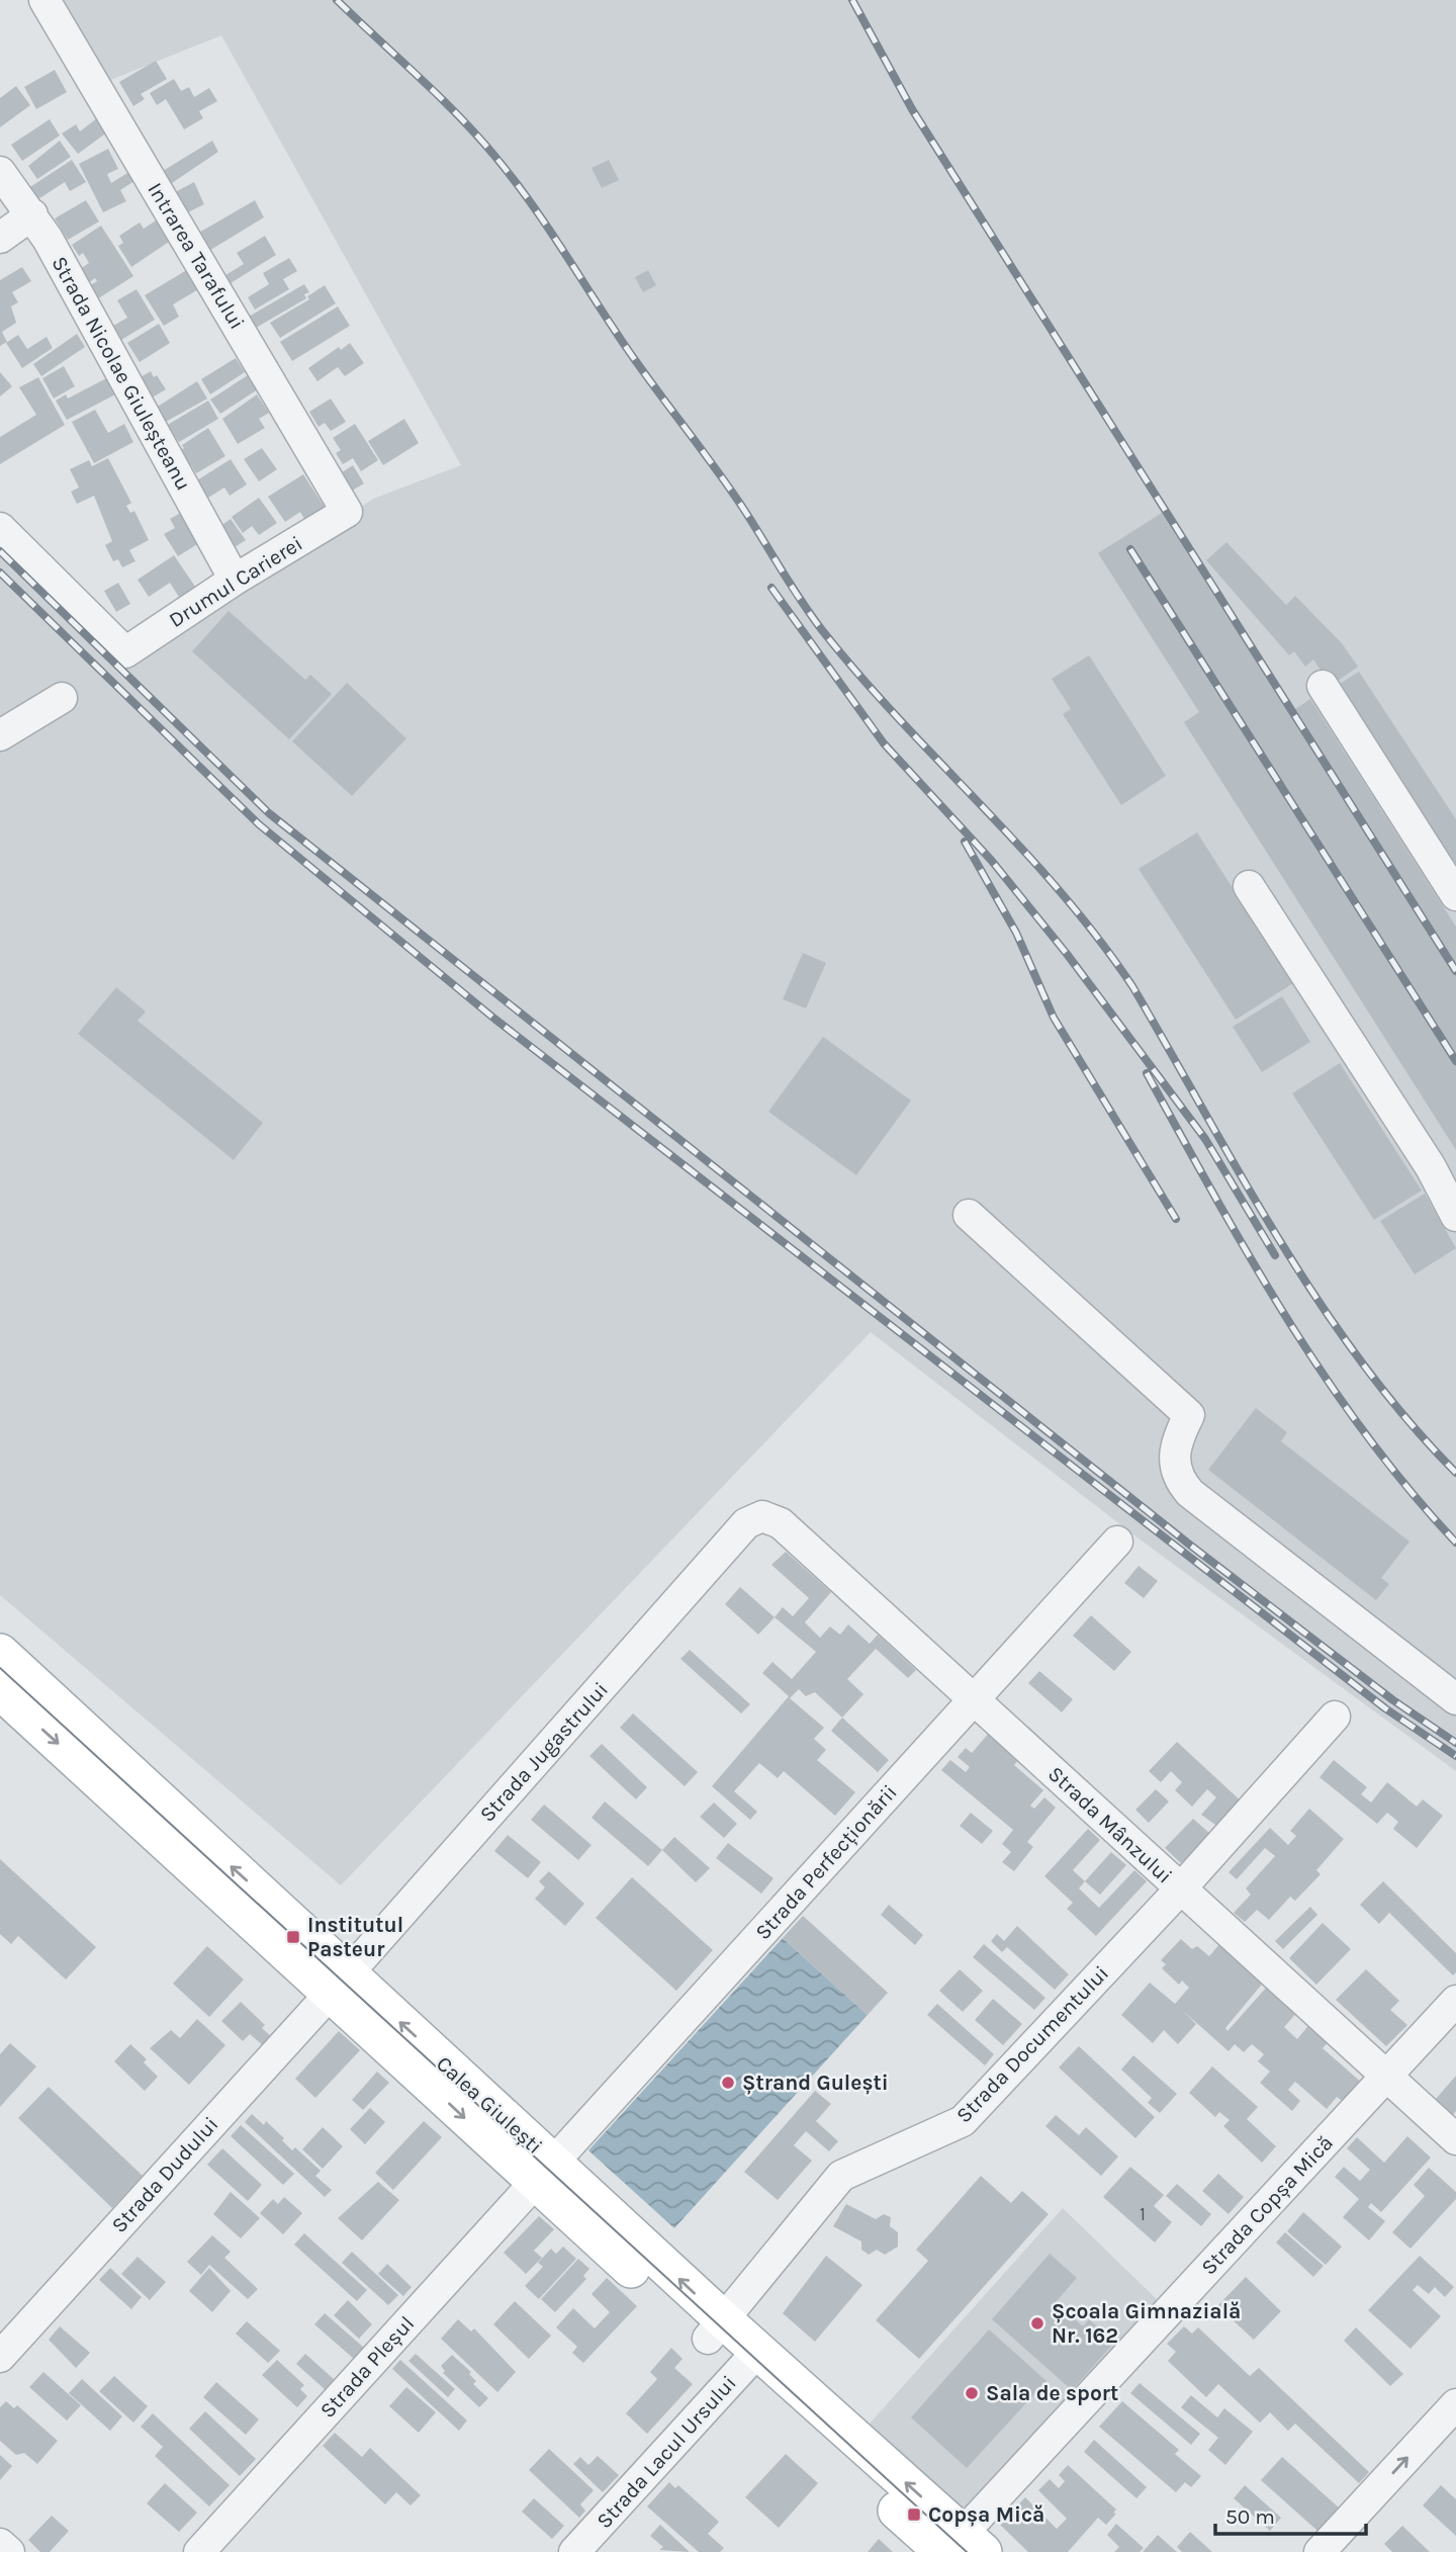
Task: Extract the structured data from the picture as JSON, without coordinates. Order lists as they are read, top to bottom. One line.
{"streets":{"main road":["Calea Giulești"],"street":["Intrarea Tarafului","Strada Nicolae Giuleșteanu","Drumul Carierei","Strada Jugastrului","Strada Mânzului","Strada Perfecționării","Strada Documentului","Strada Dudului","Strada Copșa Mică","Strada Pleșul","Strada Lacul Ursului"]},"crossings":[["Intrarea Tarafului","Drumul Carierei"],["Strada Nicolae Giuleșteanu","Drumul Carierei"],["Strada Jugastrului","Strada Mânzului"],["Strada Jugastrului","Calea Giulești"],["Strada Jugastrului","Strada Dudului"],["Strada Mânzului","Strada Perfecționării"],["Strada Mânzului","Strada Documentului"],["Strada Mânzului","Strada Copșa Mică"],["Strada Perfecționării","Calea Giulești"],["Strada Perfecționării","Strada Pleșul"],["Strada Documentului","Calea Giulești"],["Calea Giulești","Strada Dudului"],["Calea Giulești","Strada Copșa Mică"],["Calea Giulești","Strada Pleșul"],["Calea Giulești","Strada Lacul Ursului"]],"places":{"transit":["Institutul Pasteur","Copșa Mică"],"other":["Ștrand Gulești","Școala Gimnazială Nr. 162","Sala de sport"]},"house_numbers":["1"],"scale_bar":"50 m"}
